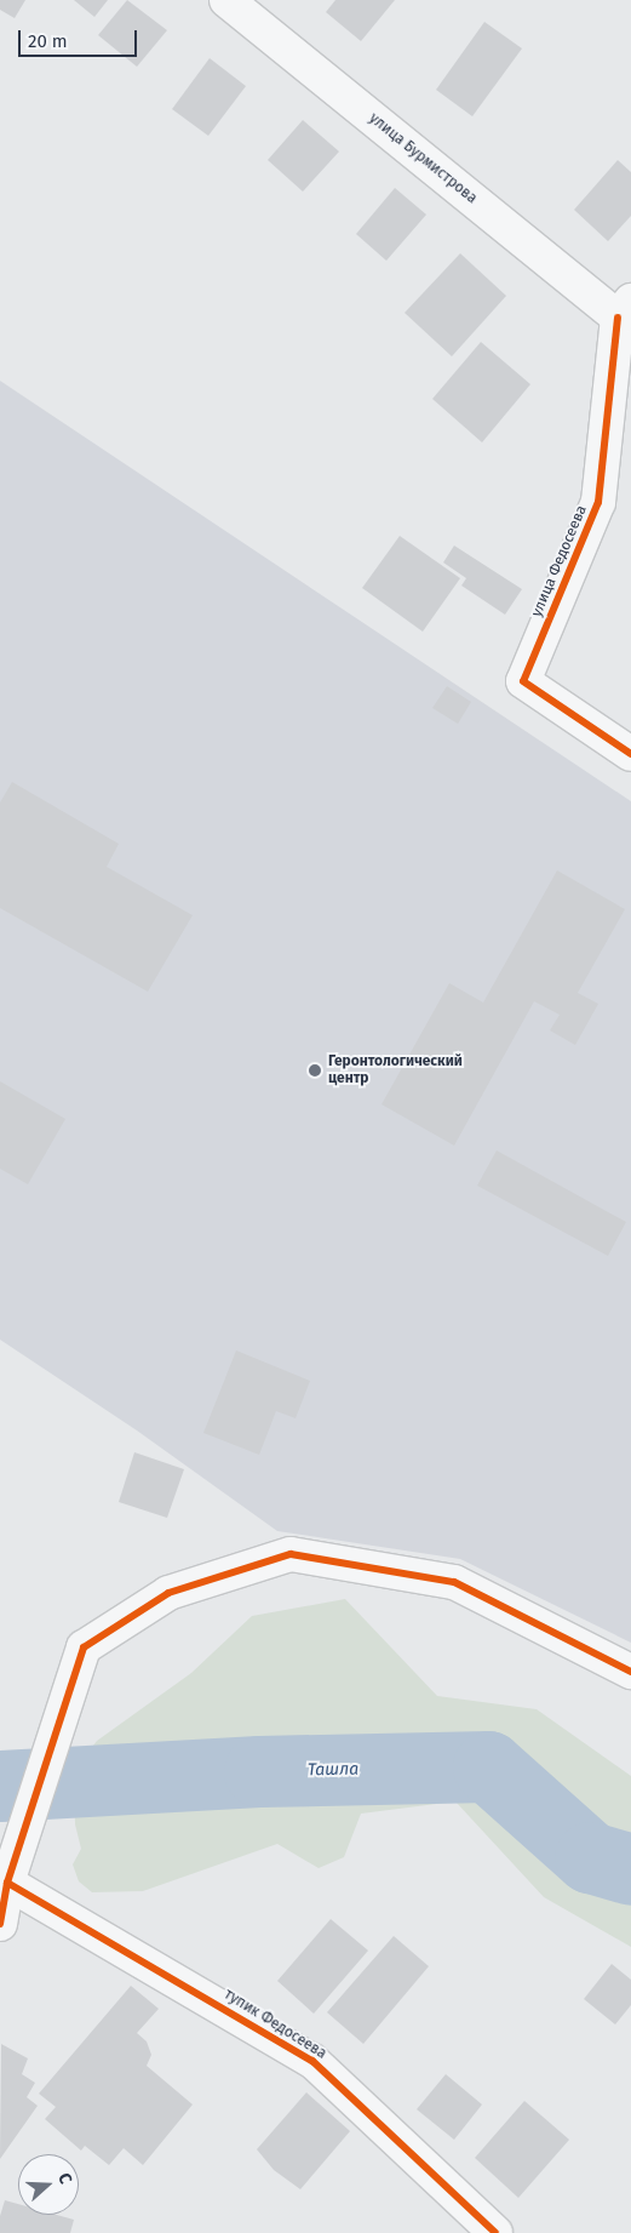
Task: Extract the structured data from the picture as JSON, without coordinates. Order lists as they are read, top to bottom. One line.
{"streets":{"street":["улица Бурмистрова","улица Федосеева","тупик Федосеева"]},"crossings":[["улица Бурмистрова","улица Федосеева"]],"water":["Ташла"],"places":["Геронтологический центр"],"scale_bar":"20 m","north":"right"}
